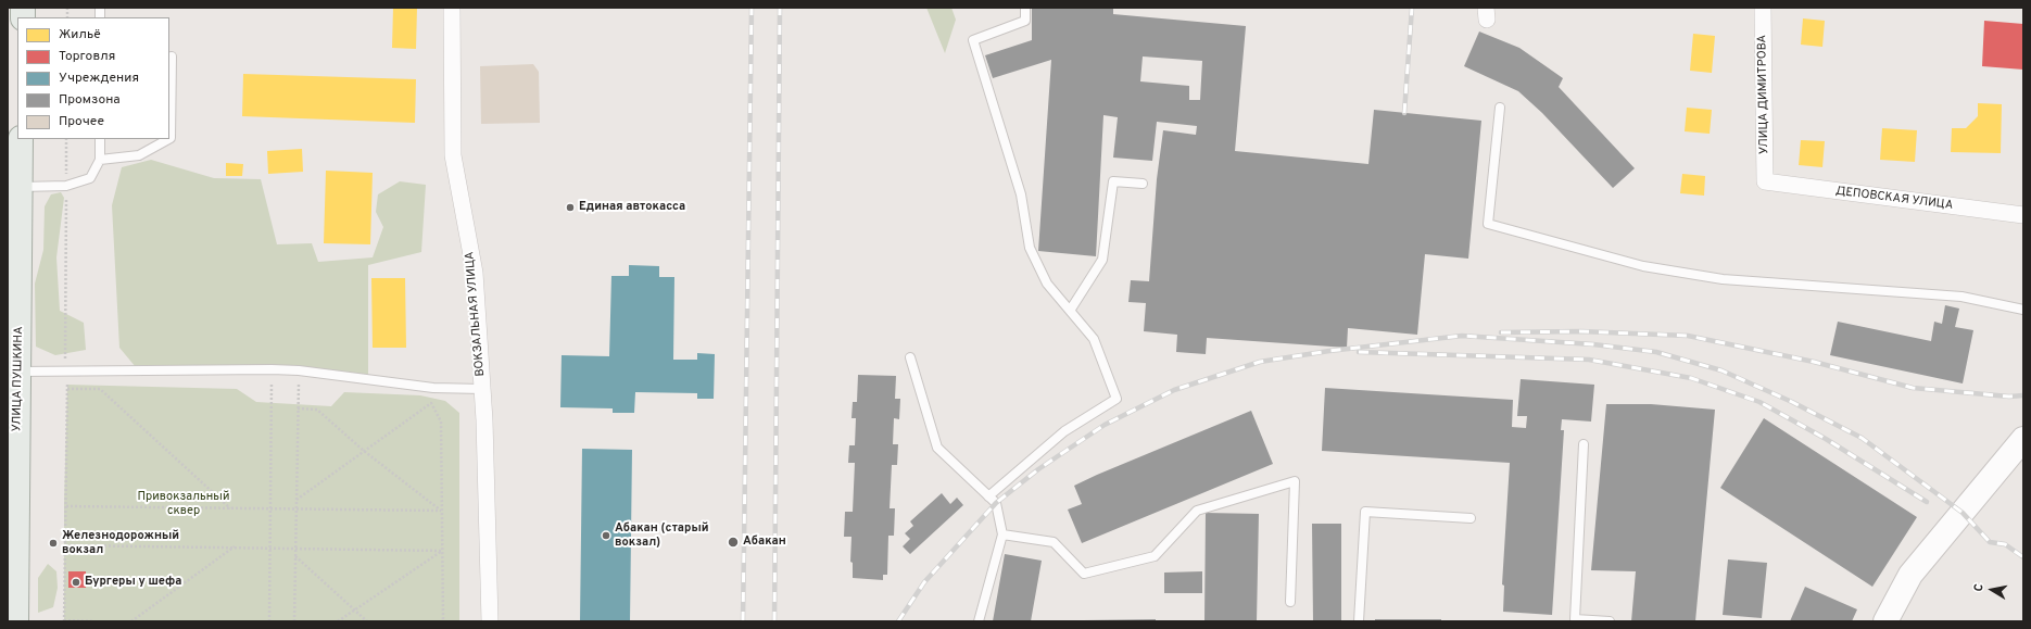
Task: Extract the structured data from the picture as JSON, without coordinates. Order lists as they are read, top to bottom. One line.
{"streets":{"main road":["УЛИЦА ПУШКИНА"],"street":["УЛИЦА ДИМИТРОВА","ДЕПОВСКАЯ УЛИЦА","ВОКЗАЛЬНАЯ УЛИЦА"]},"crossings":[["УЛИЦА ДИМИТРОВА","ДЕПОВСКАЯ УЛИЦА"]],"parks":["Привокзальный сквер"],"places":["Единая автокасса","Абакан (старый вокзал)","Абакан","Железнодорожный вокзал","Бургеры у шефа"],"legend":["Жильё","Торговля","Учреждения","Промзона","Прочее"],"north":"left"}
